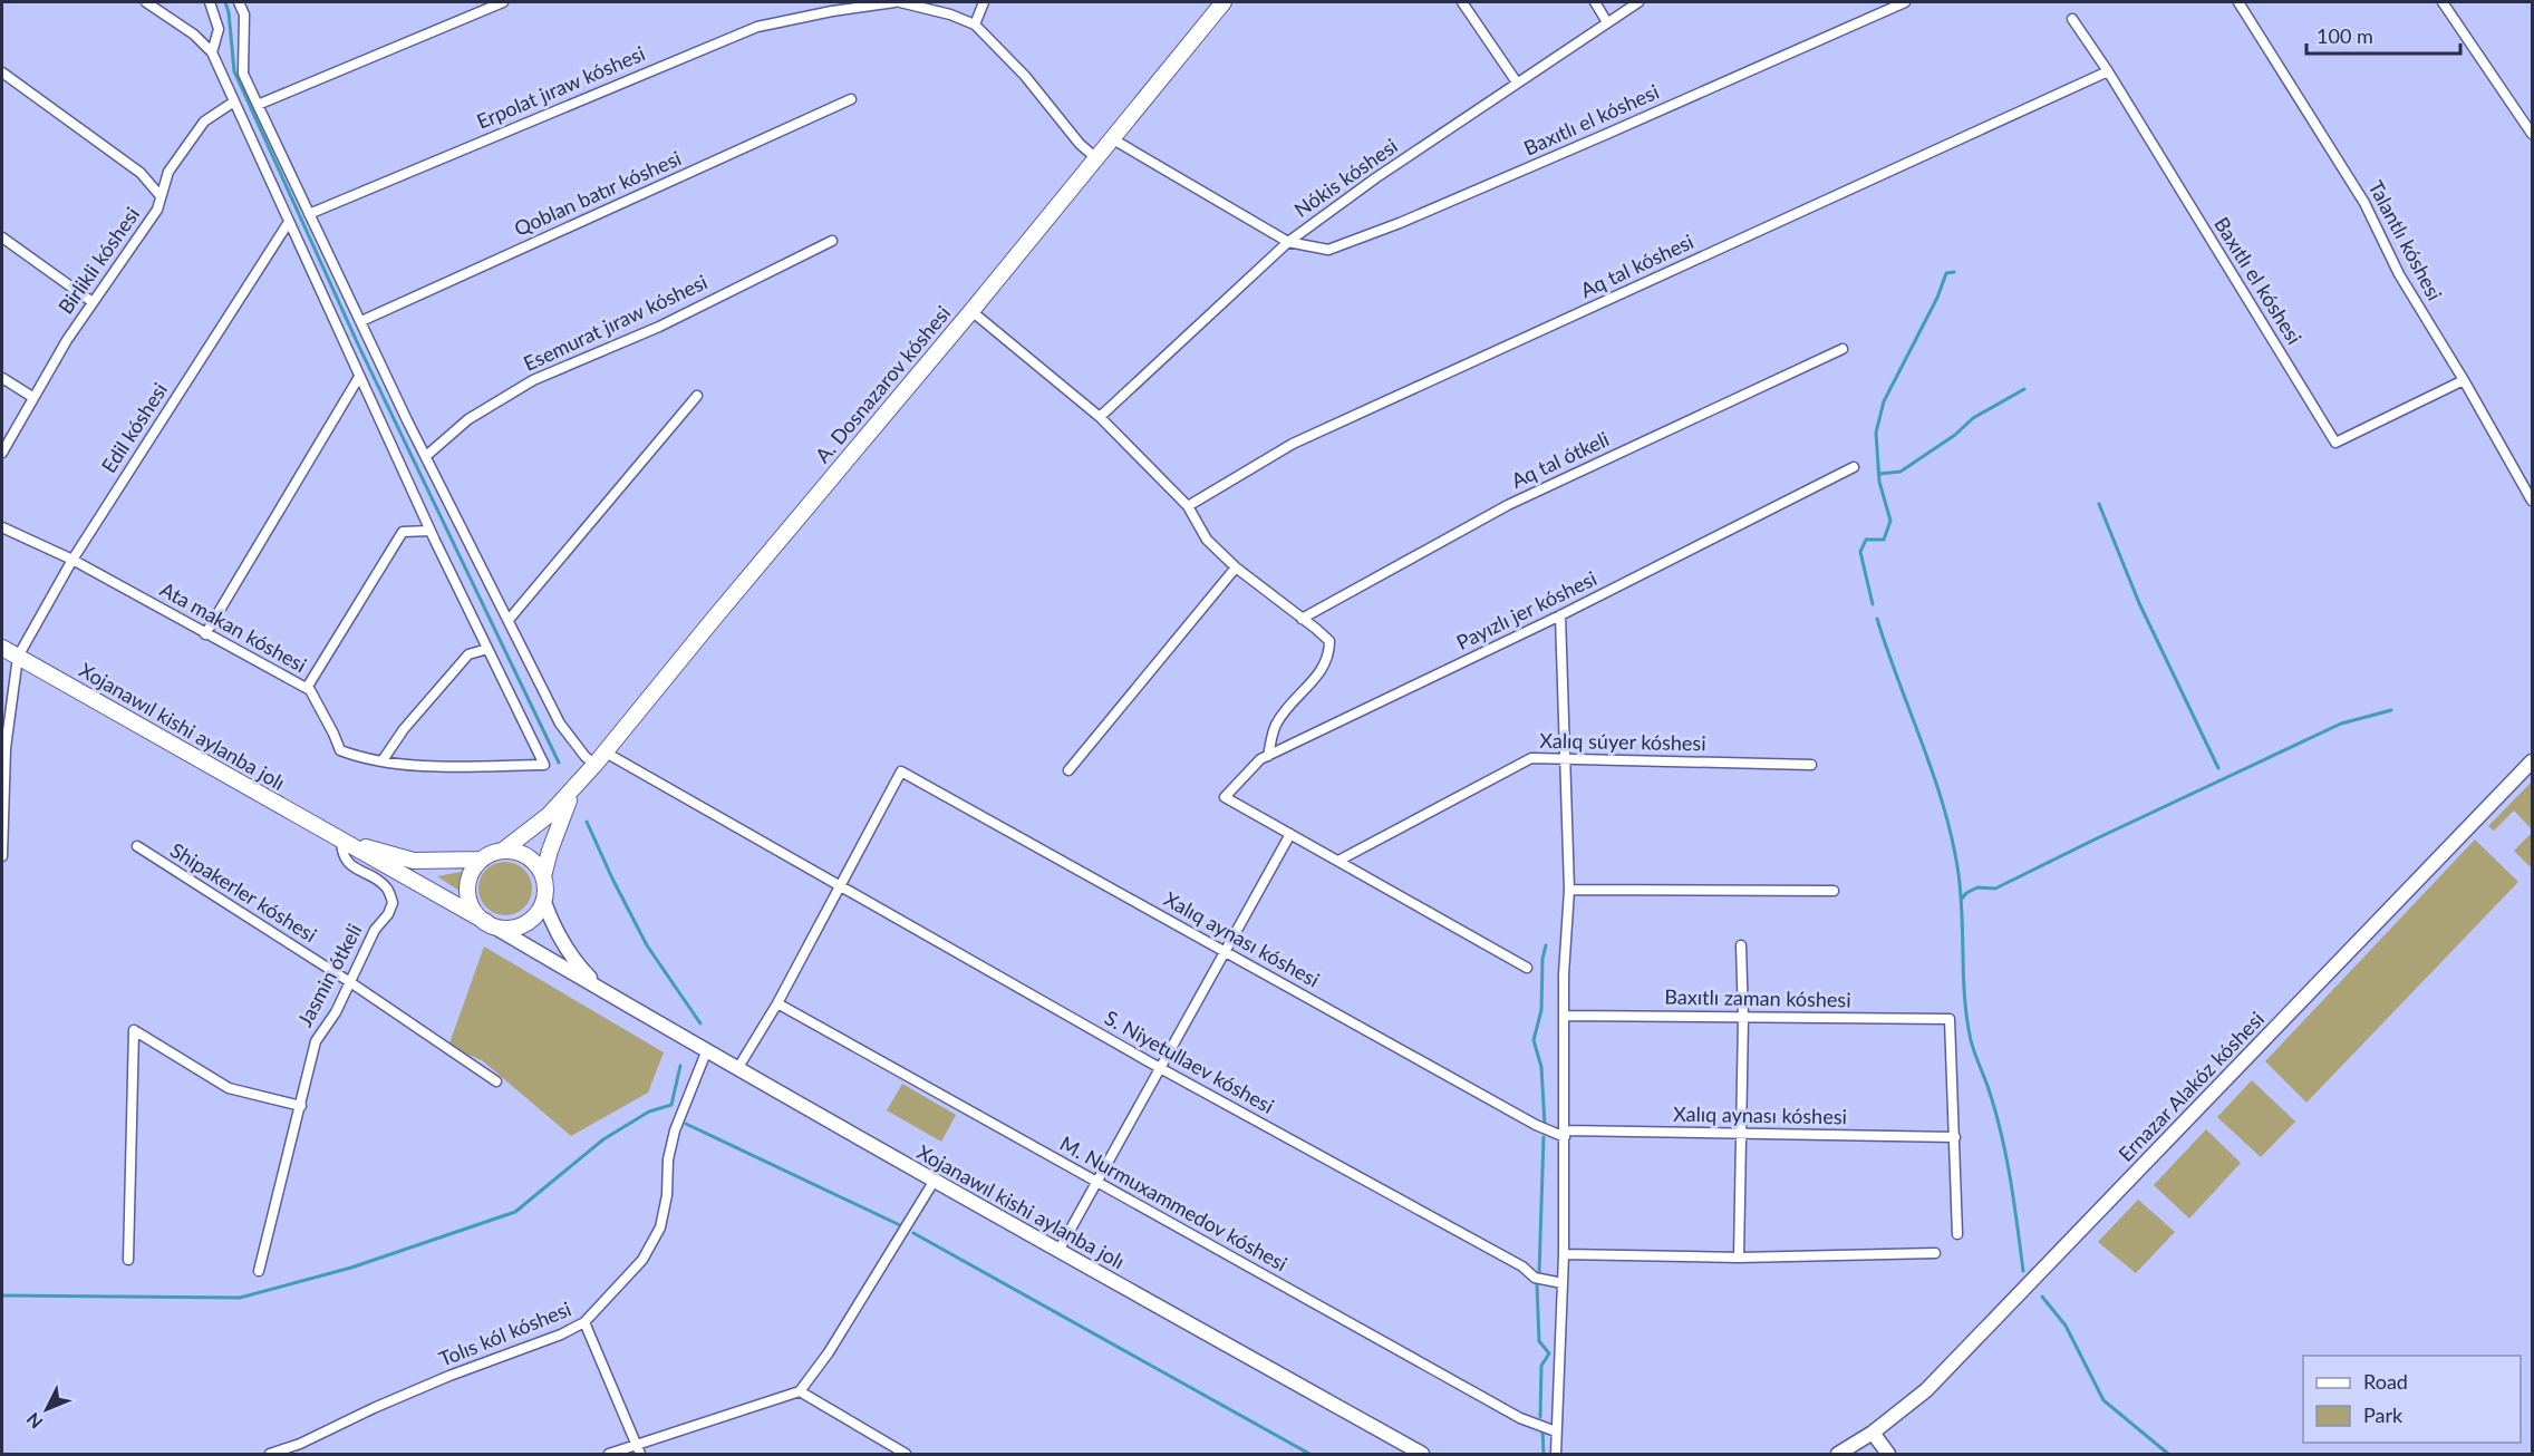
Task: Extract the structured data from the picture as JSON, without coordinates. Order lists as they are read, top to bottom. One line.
{"streets":{"main road":["A. Dosnazarov kóshesi","Xojanawıl kishi aylanba jolı","Ernazar Alakóz kóshesi"],"street":["Erpolat jıraw kóshesi","Baxıtlı el kóshesi","Nókis kóshesi","Qoblan batır kóshesi","Talantlı kóshesi","Birlikli kóshesi","Aq tal kóshesi","Esemurat jıraw kóshesi","Edil kóshesi","Aq tal ótkeli","Payızlı jer kóshesi","Ata makan kóshesi","Xalıq súyer kóshesi","Shipakerler kóshesi","Xalıq aynası kóshesi","Jasmin ótkeli","Baxıtlı zaman kóshesi","S. Niyetullaev kóshesi","M. Nurmuxammedov kóshesi","Tolıs kól kóshesi"]},"crossings":[["Erpolat jıraw kóshesi","S. Niyetullaev kóshesi"],["Baxıtlı el kóshesi","Nókis kóshesi"],["Baxıtlı el kóshesi","Talantlı kóshesi"],["Baxıtlı el kóshesi","Aq tal kóshesi"],["Baxıtlı el kóshesi","A. Dosnazarov kóshesi"],["Qoblan batır kóshesi","S. Niyetullaev kóshesi"],["Esemurat jıraw kóshesi","S. Niyetullaev kóshesi"],["A. Dosnazarov kóshesi","S. Niyetullaev kóshesi"],["Edil kóshesi","Ata makan kóshesi"],["Edil kóshesi","Xojanawıl kishi aylanba jolı"],["Xojanawıl kishi aylanba jolı","Jasmin ótkeli"],["Xojanawıl kishi aylanba jolı","Tolıs kól kóshesi"],["Shipakerler kóshesi","Jasmin ótkeli"],["Xalıq aynası kóshesi","Baxıtlı zaman kóshesi"],["Xalıq aynası kóshesi","S. Niyetullaev kóshesi"]],"legend":["Road","Park"],"scale_bar":"100 m","north":"bottom left"}
